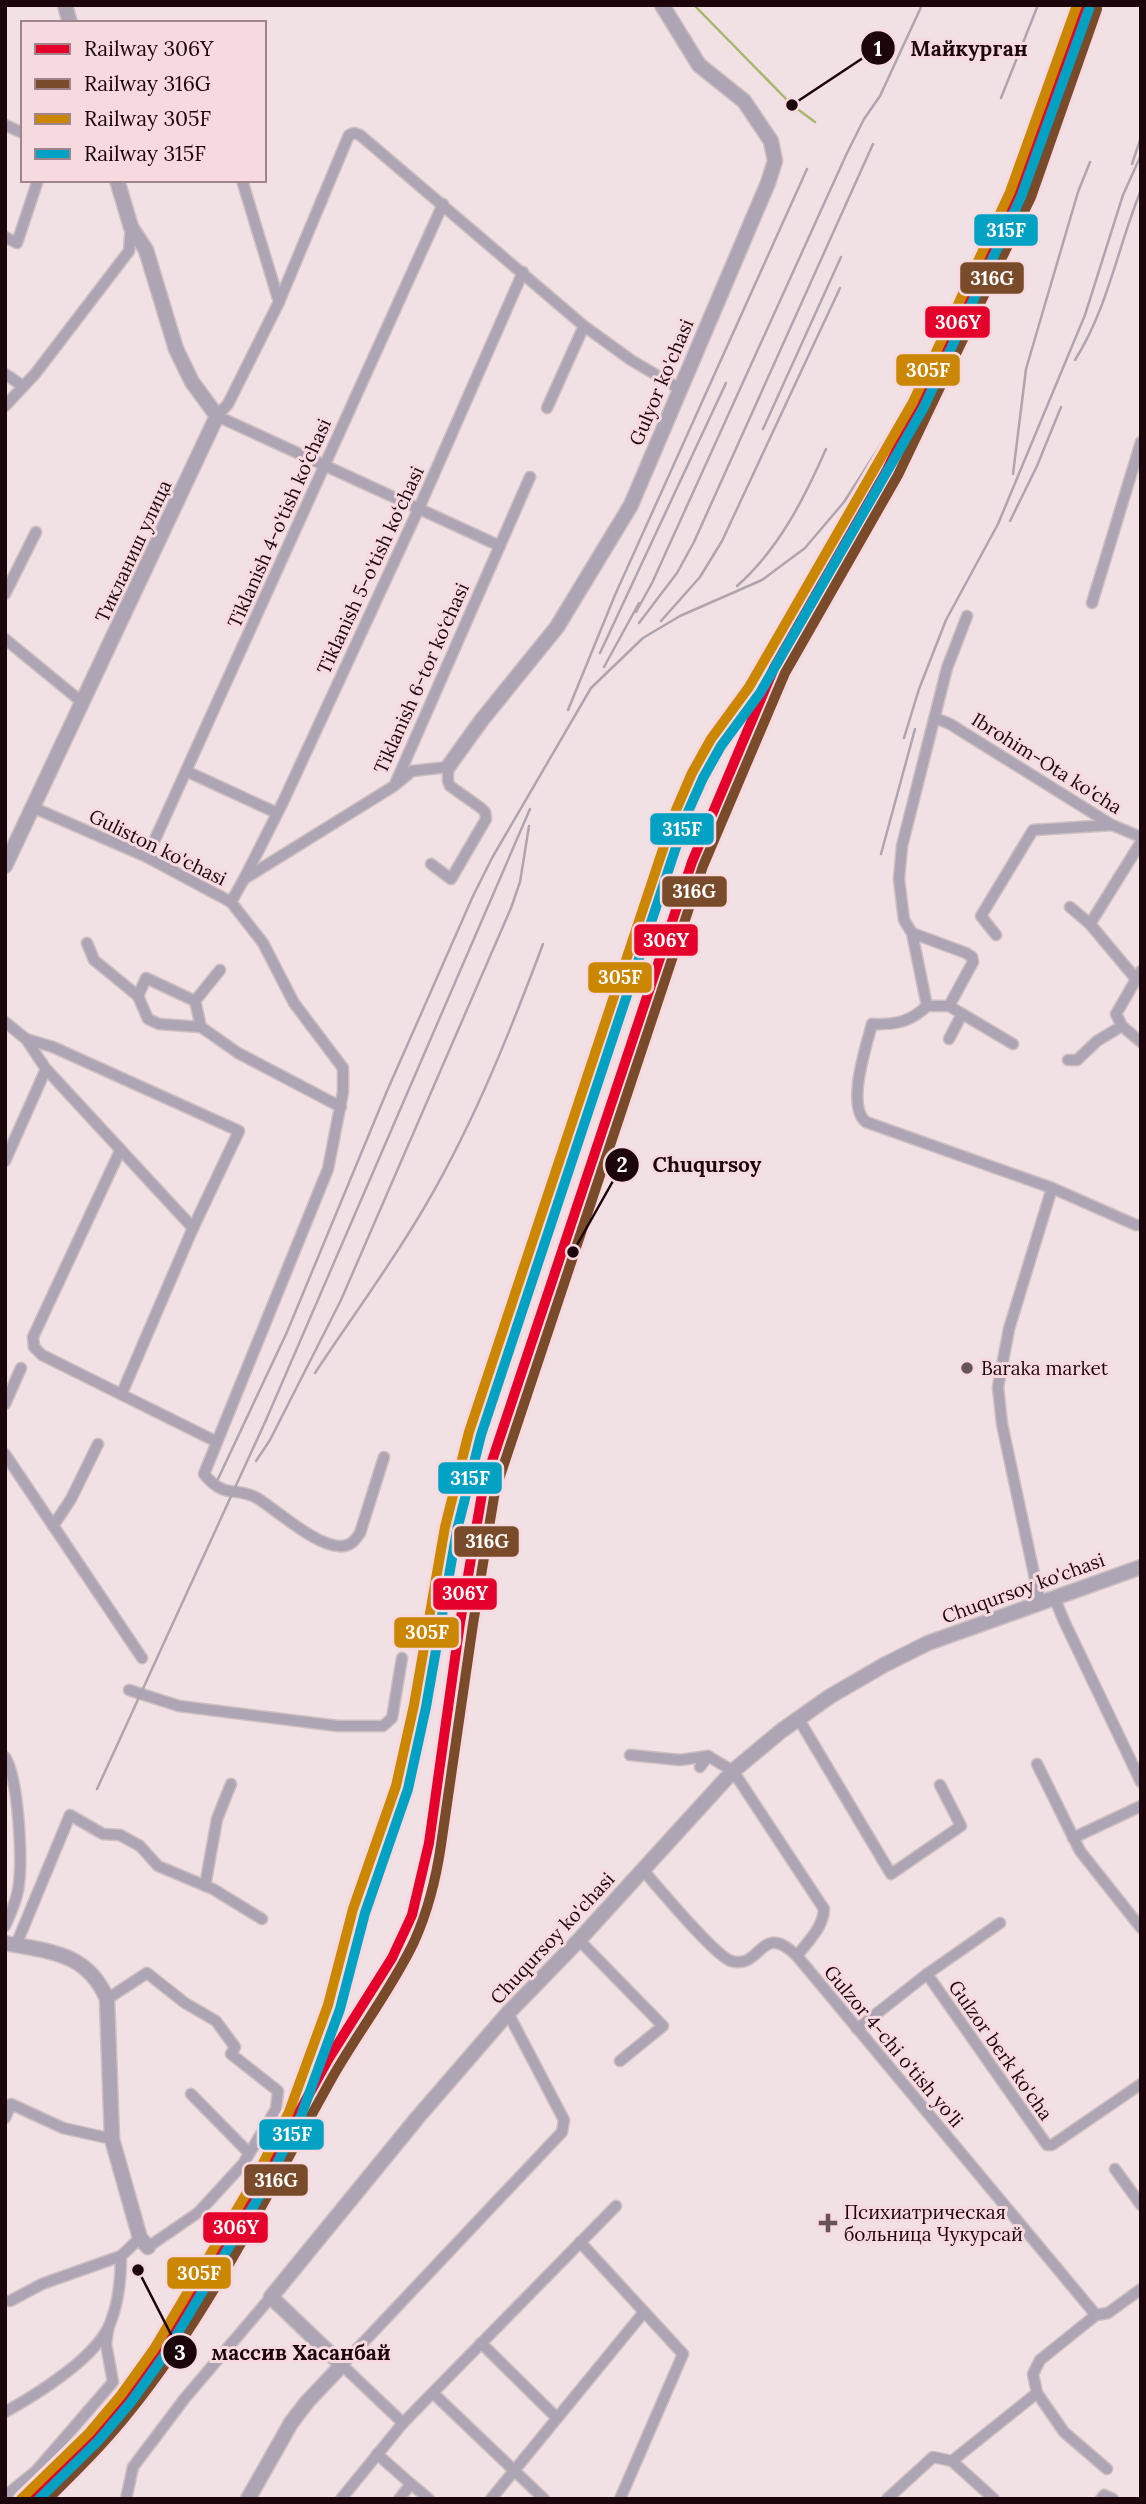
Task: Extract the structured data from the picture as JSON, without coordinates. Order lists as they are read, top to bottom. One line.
{"streets":{"street":["Gulyor ko'chasi","Tiklanish 4-o'tish ko‘chasi","Тикланиш улица","Tiklanish 5-o'tish ko‘chasi","Tiklanish 6-tor ko‘chasi","Ibrohim-Ota ko'cha","Guliston ko'chasi","Chuqursoy ko'chasi","Gulzor 4-chi o'tish yo'li","Gulzor berk ko'cha"]},"crossings":[["Tiklanish 4-o'tish ko‘chasi","Guliston ko'chasi"],["Тикланиш улица","Guliston ko'chasi"],["Tiklanish 5-o'tish ko‘chasi","Tiklanish 6-tor ko‘chasi"]],"places":{"other":["Майкурган","Chuqursoy","Baraka market","массив Хасанбай"],"health":["Психиатрическая больница Чукурсай"]},"lines":["rail line 306Y","rail line 305F","rail line 316G","rail line 315F"],"legend":["Railway 306Y","Railway 316G","Railway 305F","Railway 315F"]}
